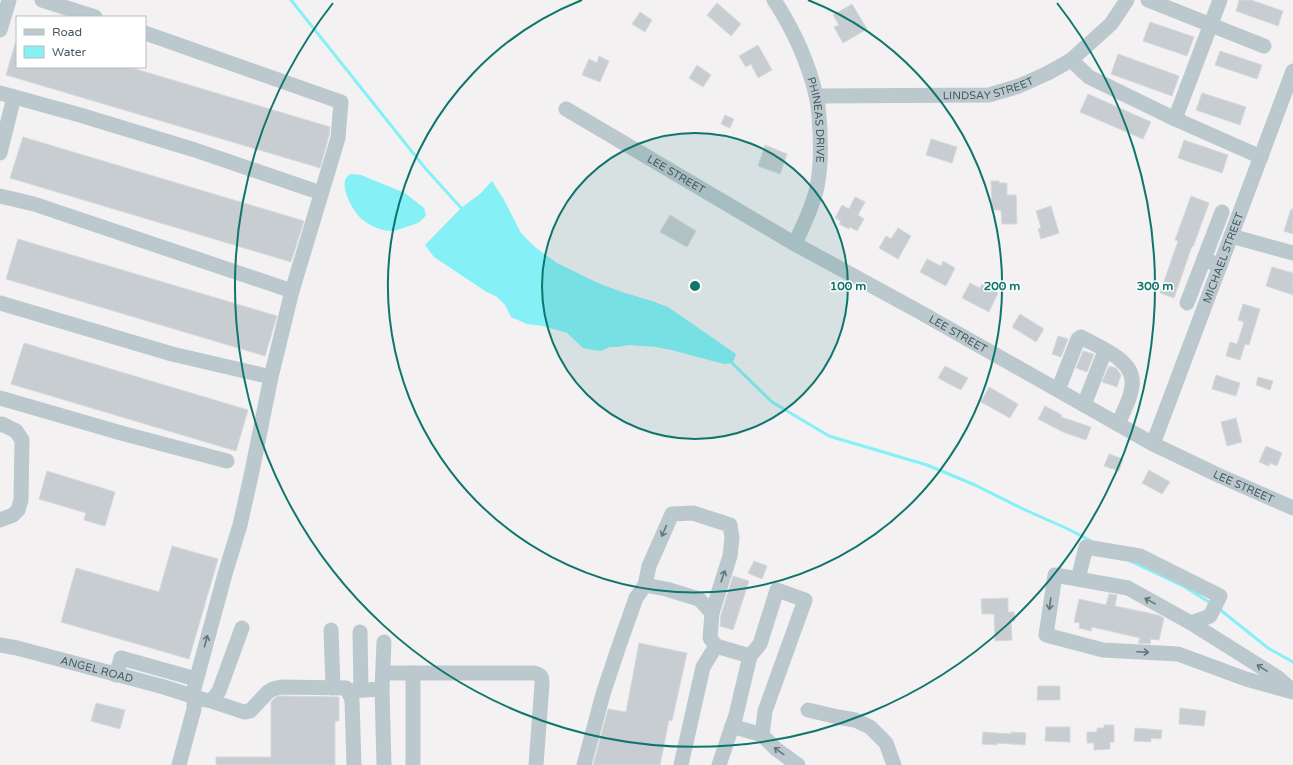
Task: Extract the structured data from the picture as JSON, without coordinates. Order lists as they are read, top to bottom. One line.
{"streets":{"street":["LINDSAY STREET","PHINEAS DRIVE","LEE STREET","MICHAEL STREET","ANGEL ROAD"]},"crossings":[["LINDSAY STREET","PHINEAS DRIVE"],["PHINEAS DRIVE","LEE STREET"],["LEE STREET","MICHAEL STREET"]],"legend":["Road","Water"],"rings":["100 m","200 m","300 m"]}
